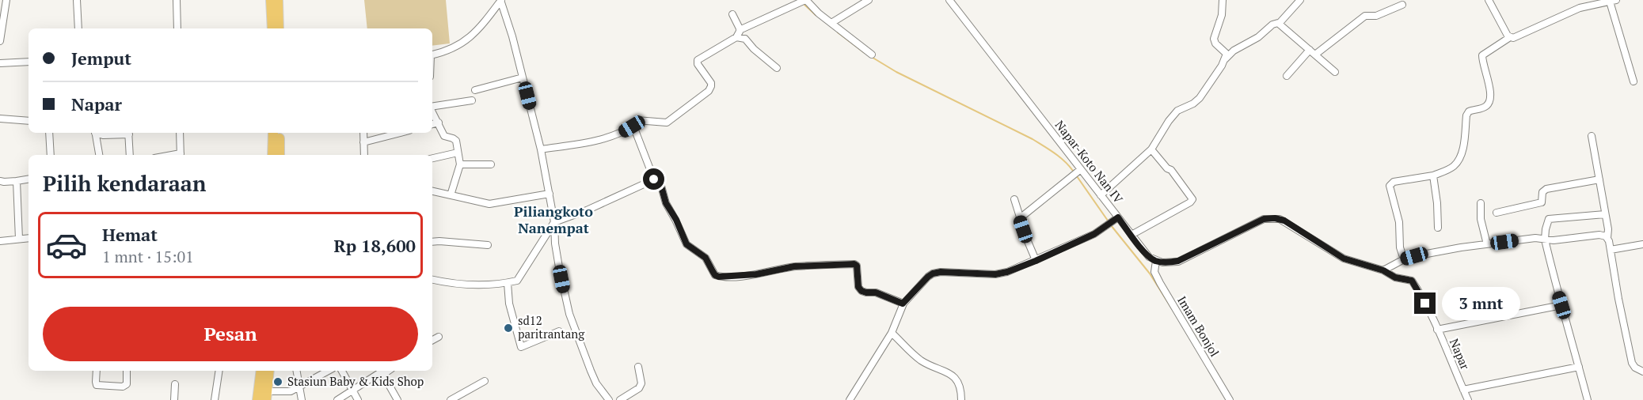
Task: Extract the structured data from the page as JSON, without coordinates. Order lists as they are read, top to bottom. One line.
{"streets":{"street":["Napar-Koto Nan IV","Imam Bonjol","Napar"]},"crossings":[["Napar-Koto Nan IV","Imam Bonjol"]],"districts":["Piliangkoto Nanempat"],"places":["sd12 paritrantang","Stasiun Baby & Kids Shop"],"page":{"banner":["Jemput","Napar"],"heading":"Pilih kendaraan","list":[{"name":"Hemat","note":"1 mnt · 15:01","value":"Rp 18,600"}],"bubble":"3 mnt","buttons":"Pesan"}}
